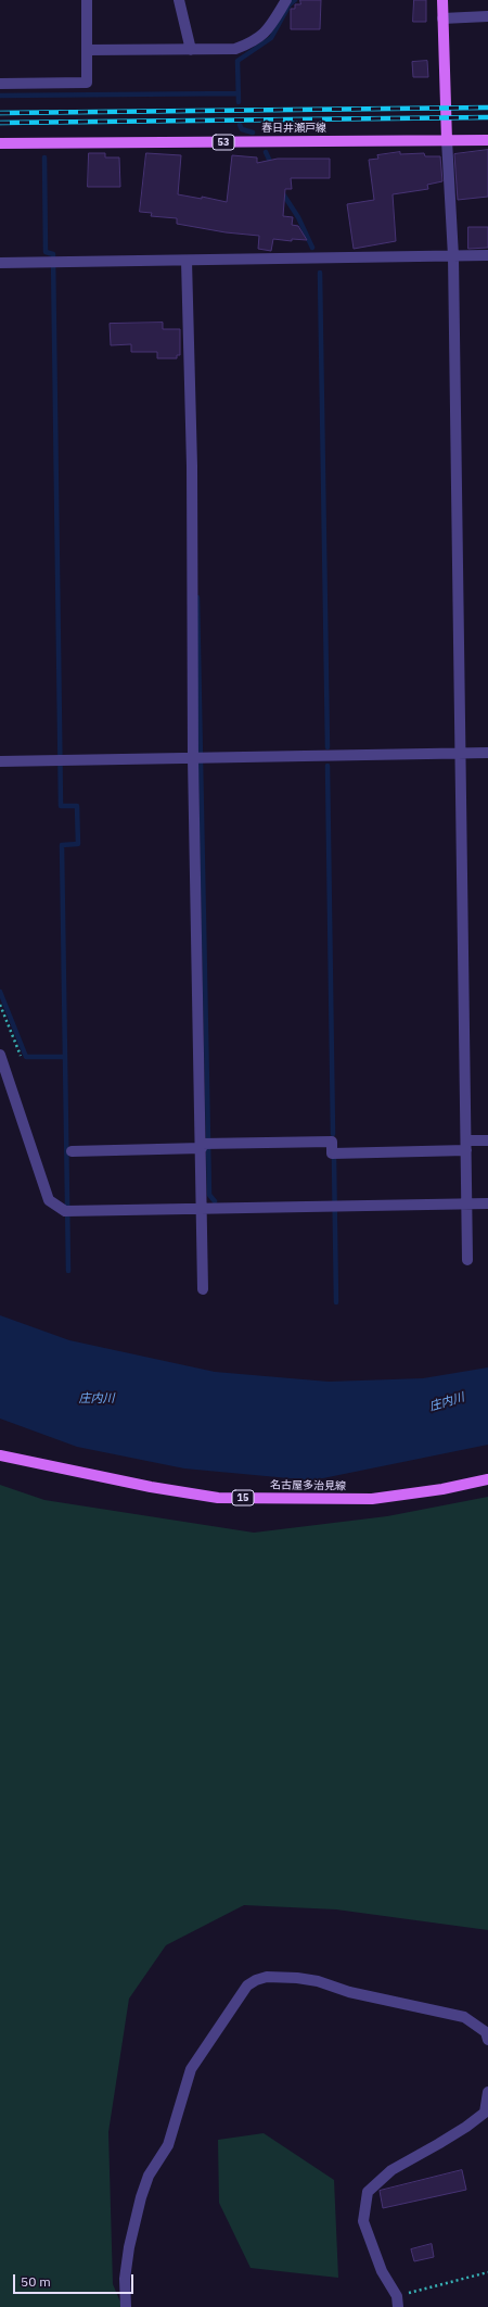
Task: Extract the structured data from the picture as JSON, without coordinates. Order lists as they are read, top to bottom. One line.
{"streets":{"main road":["春日井瀬戸線","53","名古屋多治見線","15"]},"water":["庄内川"],"scale_bar":"50 m"}
